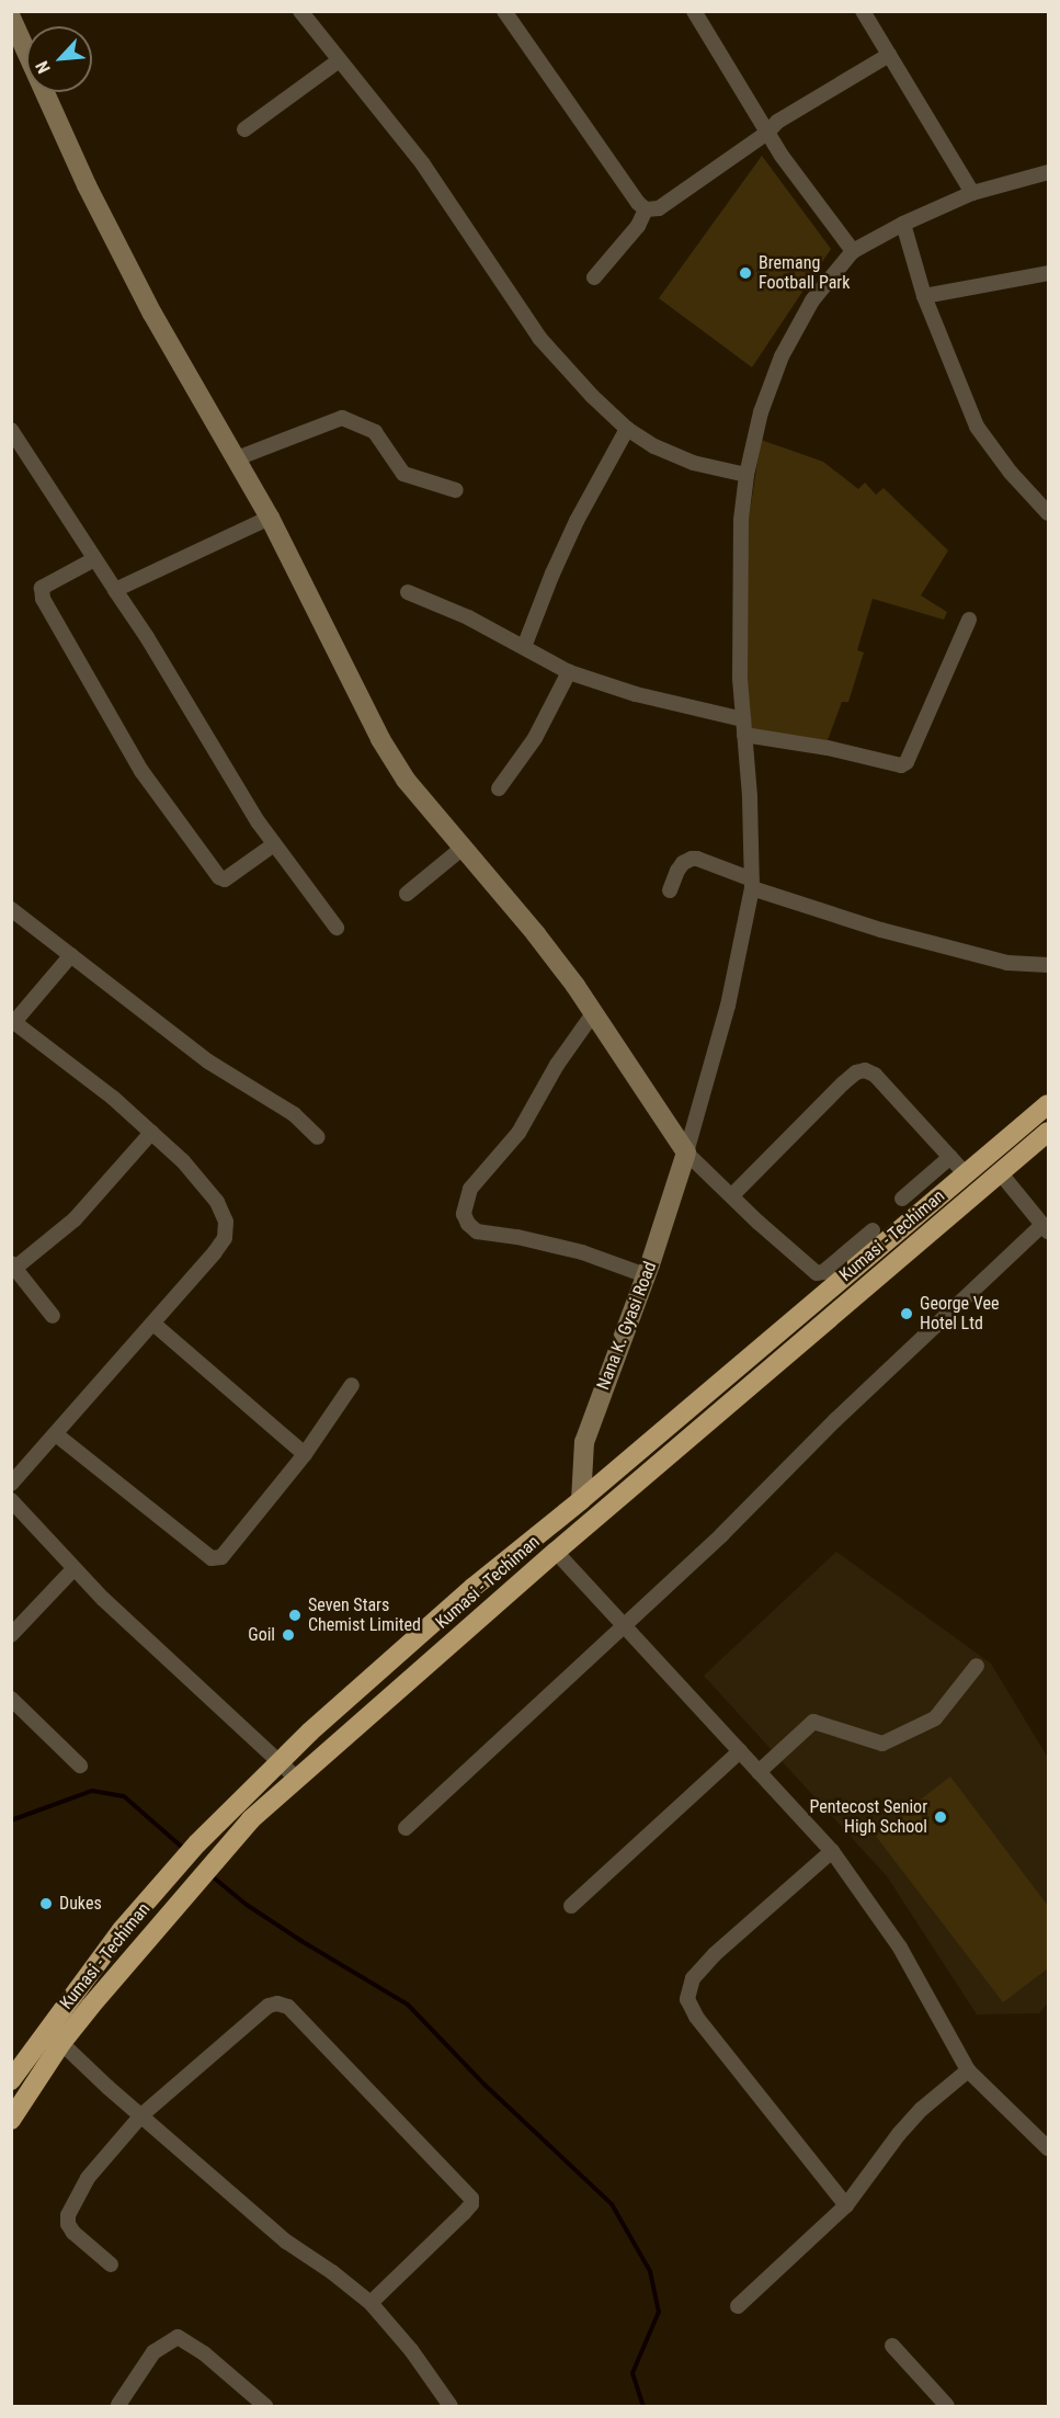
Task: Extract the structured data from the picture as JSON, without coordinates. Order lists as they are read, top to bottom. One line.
{"streets":{"highway":["Kumasi - Techiman"],"street":["Nana K. Gyasi Road"]},"places":["Bremang Football Park","George Vee Hotel Ltd","Seven Stars Chemist Limited","Goil","Pentecost Senior High School","Dukes"],"north":"bottom left"}
